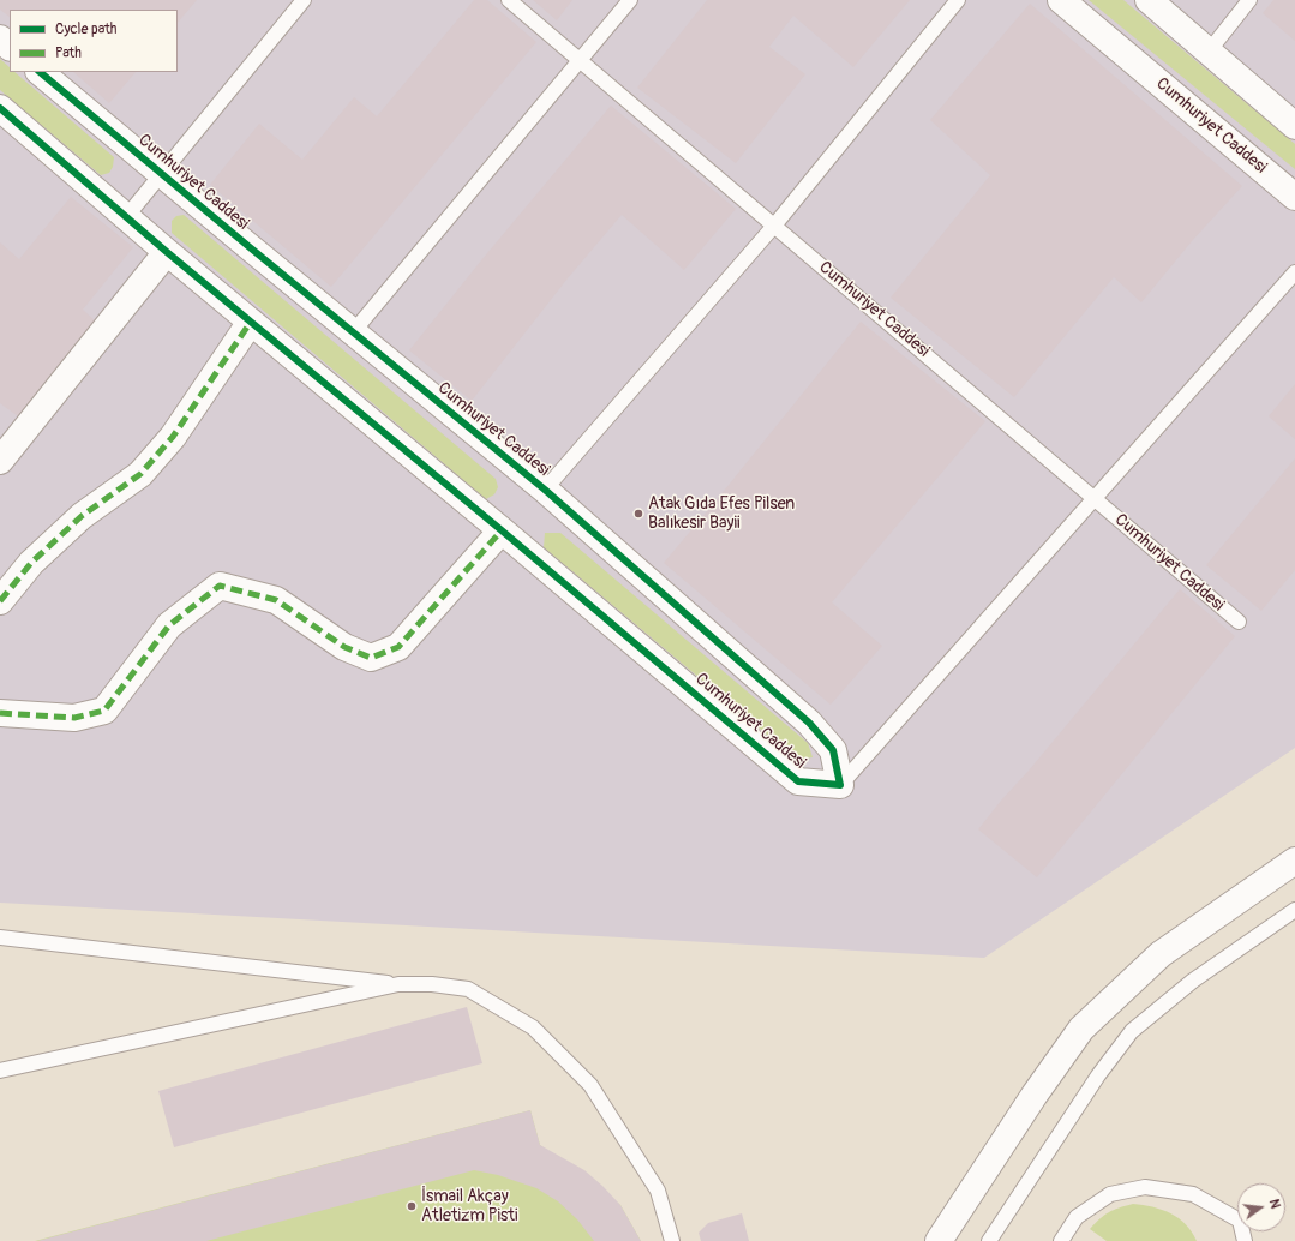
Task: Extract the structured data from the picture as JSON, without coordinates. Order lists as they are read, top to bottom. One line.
{"streets":{"street":["Cumhuriyet Caddesi"]},"places":["Atak Gıda Efes Pilsen Balıkesir Bayii","İsmail Akçay Atletizm Pisti"],"legend":["Cycle path","Path"],"north":"right"}
